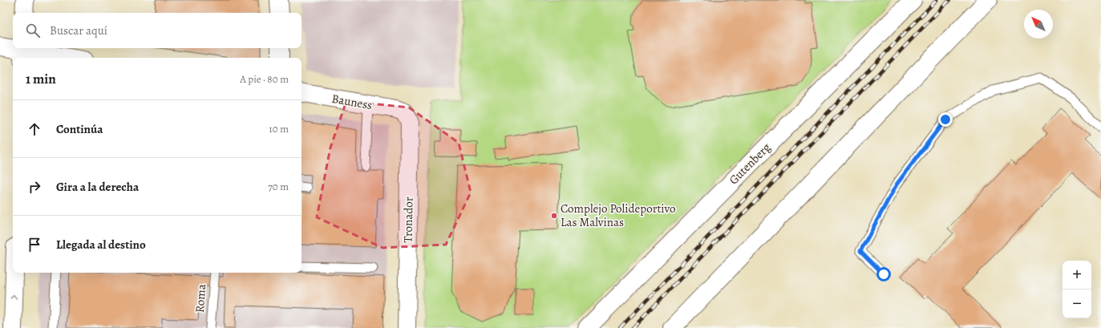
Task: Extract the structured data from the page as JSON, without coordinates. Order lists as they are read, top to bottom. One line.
{"streets":{"street":["Bauness","Gutenberg","Tronador"],"lane":["Roma"]},"crossings":[["Bauness","Tronador"]],"places":["Complejo Polideportivo Las Malvinas"],"north":"top left","page":{"search":"Buscar aquí","heading":["1 min","A pie · 80 m"],"list":[["Continúa","10 m"],["Gira a la derecha","70 m"],"Llegada al destino"],"map_buttons":["+","−"]}}
